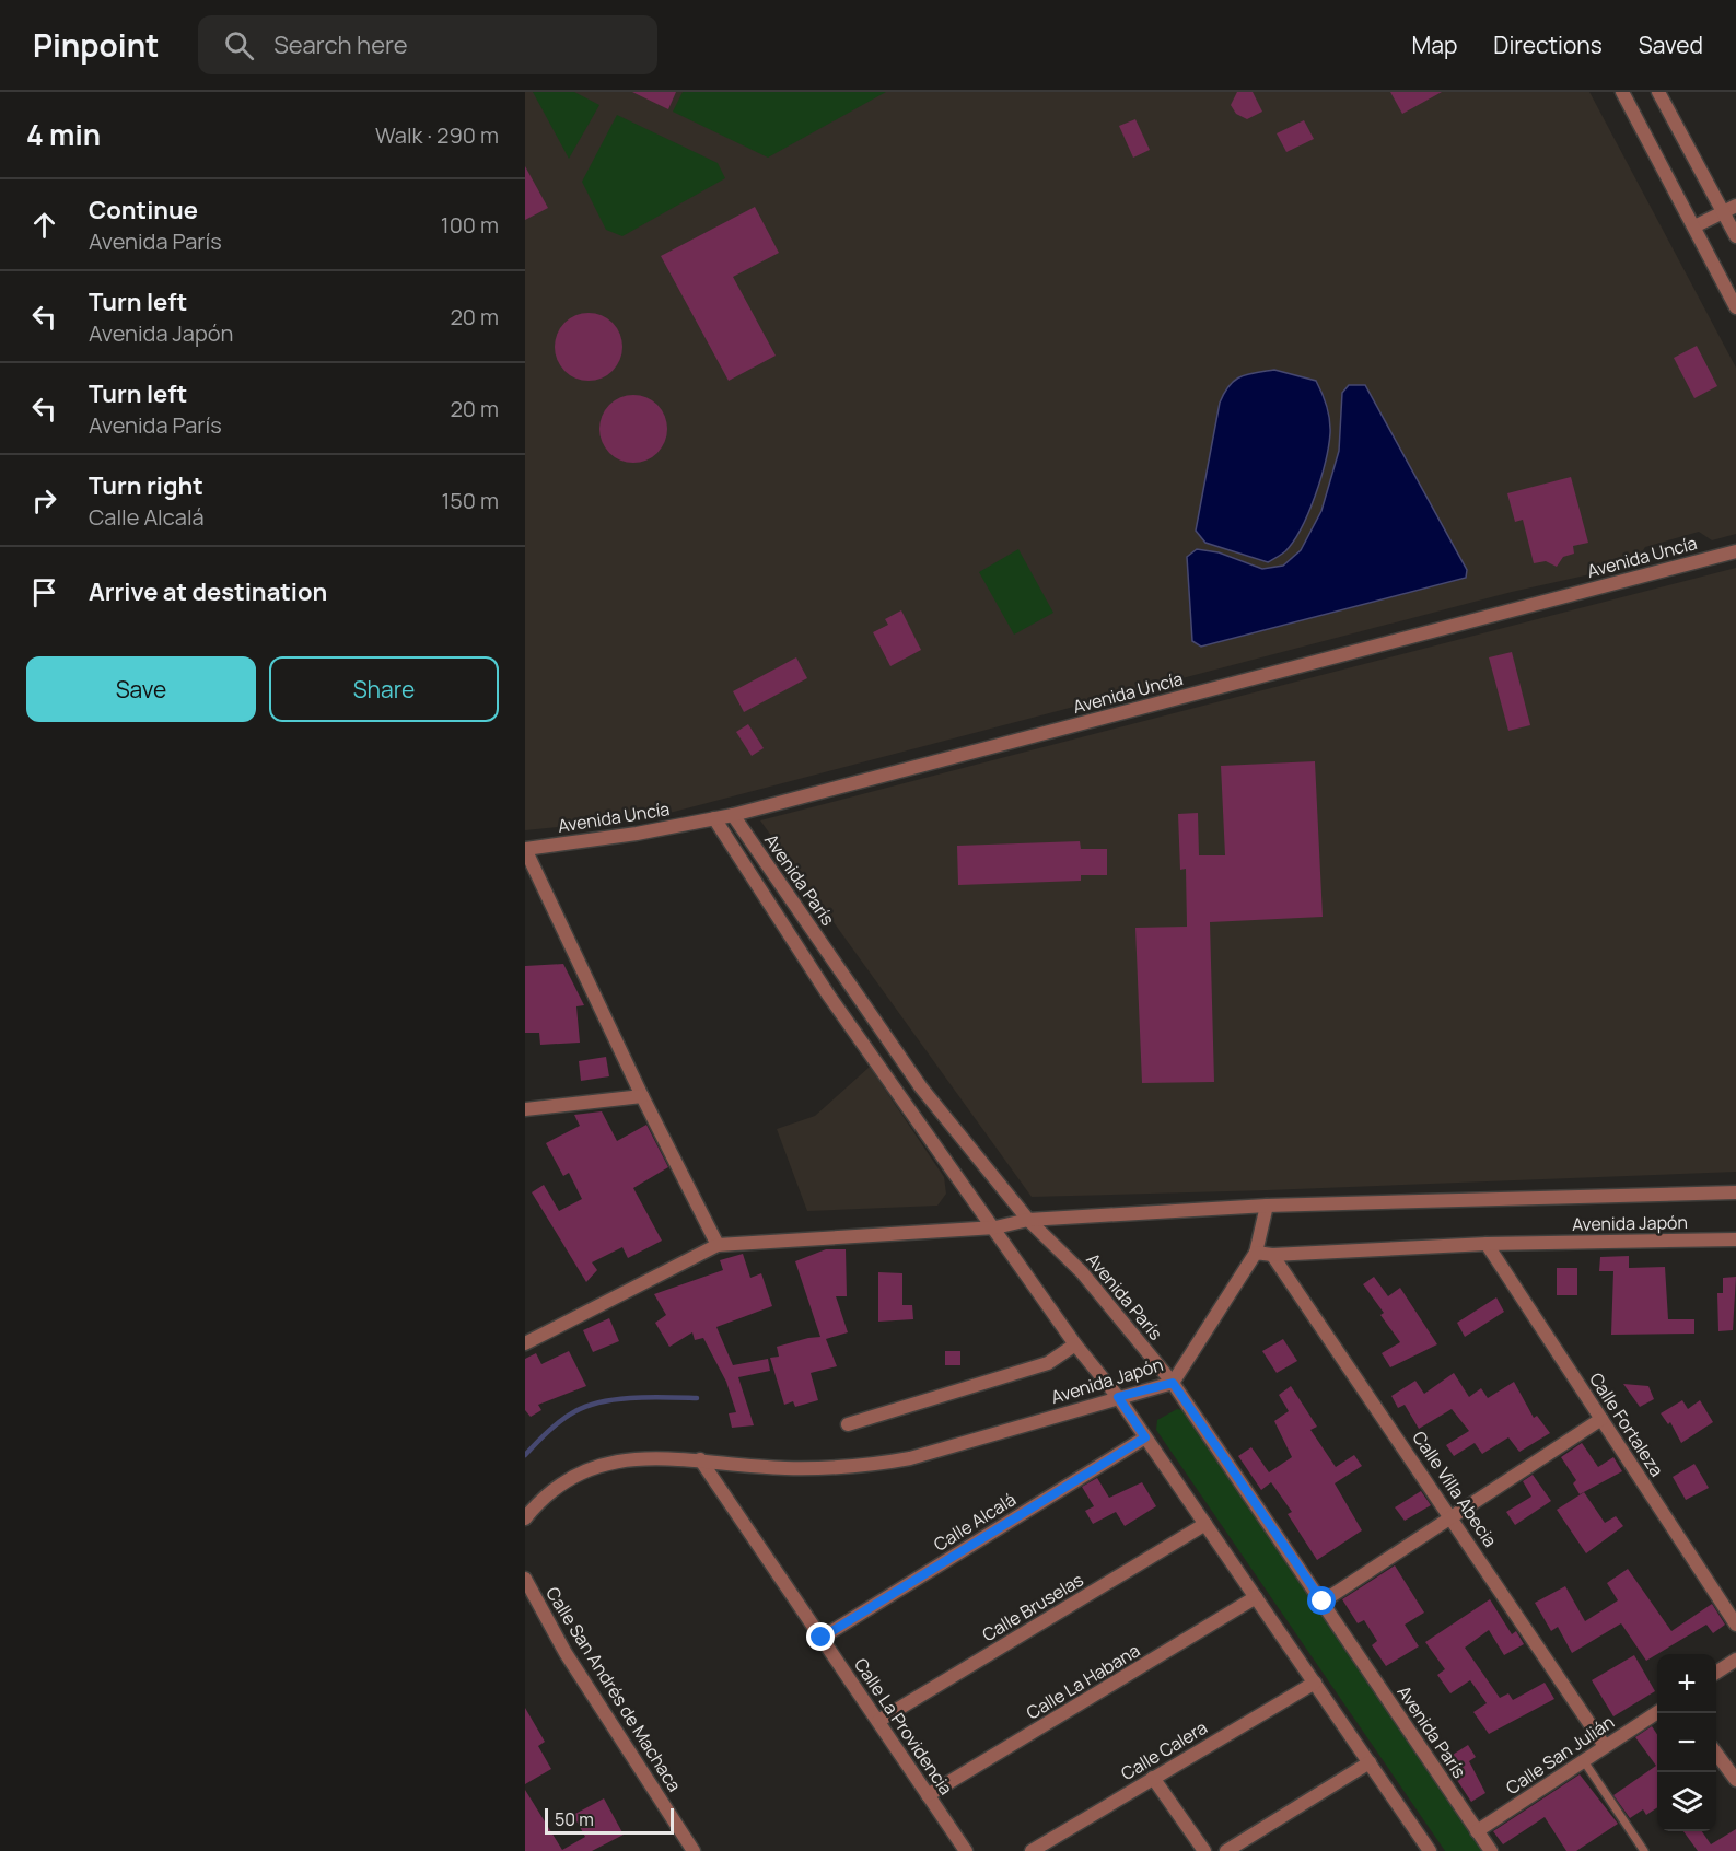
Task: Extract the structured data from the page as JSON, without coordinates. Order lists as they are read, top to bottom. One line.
{"streets":{"street":["Avenida Uncía","Avenida París","Avenida Japón","Calle Fortaleza","Calle Villa Abecia","Calle Alcalá","Calle Bruselas","Calle La Habana","Calle San Andrés de Machaca","Calle La Providencia","Calle Calera","Calle San Julián"]},"crossings":[["Avenida Uncía","Avenida París"],["Avenida París","Avenida Japón"],["Avenida París","Calle Alcalá"],["Avenida París","Calle Bruselas"],["Avenida París","Calle La Habana"],["Avenida París","Calle Calera"],["Avenida París","Calle San Julián"],["Avenida Japón","Calle Fortaleza"],["Avenida Japón","Calle Villa Abecia"],["Avenida Japón","Calle La Providencia"],["Calle Villa Abecia","Calle San Julián"],["Calle Alcalá","Calle La Providencia"],["Calle Bruselas","Calle La Providencia"],["Calle La Habana","Calle La Providencia"]],"scale_bar":"50 m","page":{"header":"Pinpoint","search":"Search here","nav":["Map","Directions","Saved"],"heading":["4 min","Walk · 290 m"],"list":[["Continue","Avenida París","100 m"],["Turn left","Avenida Japón","20 m"],["Turn left","Avenida París","20 m"],["Turn right","Calle Alcalá","150 m"],"Arrive at destination"],"buttons":["Save","Share"],"map_buttons":["+","−"],"scale":"50 m"}}
